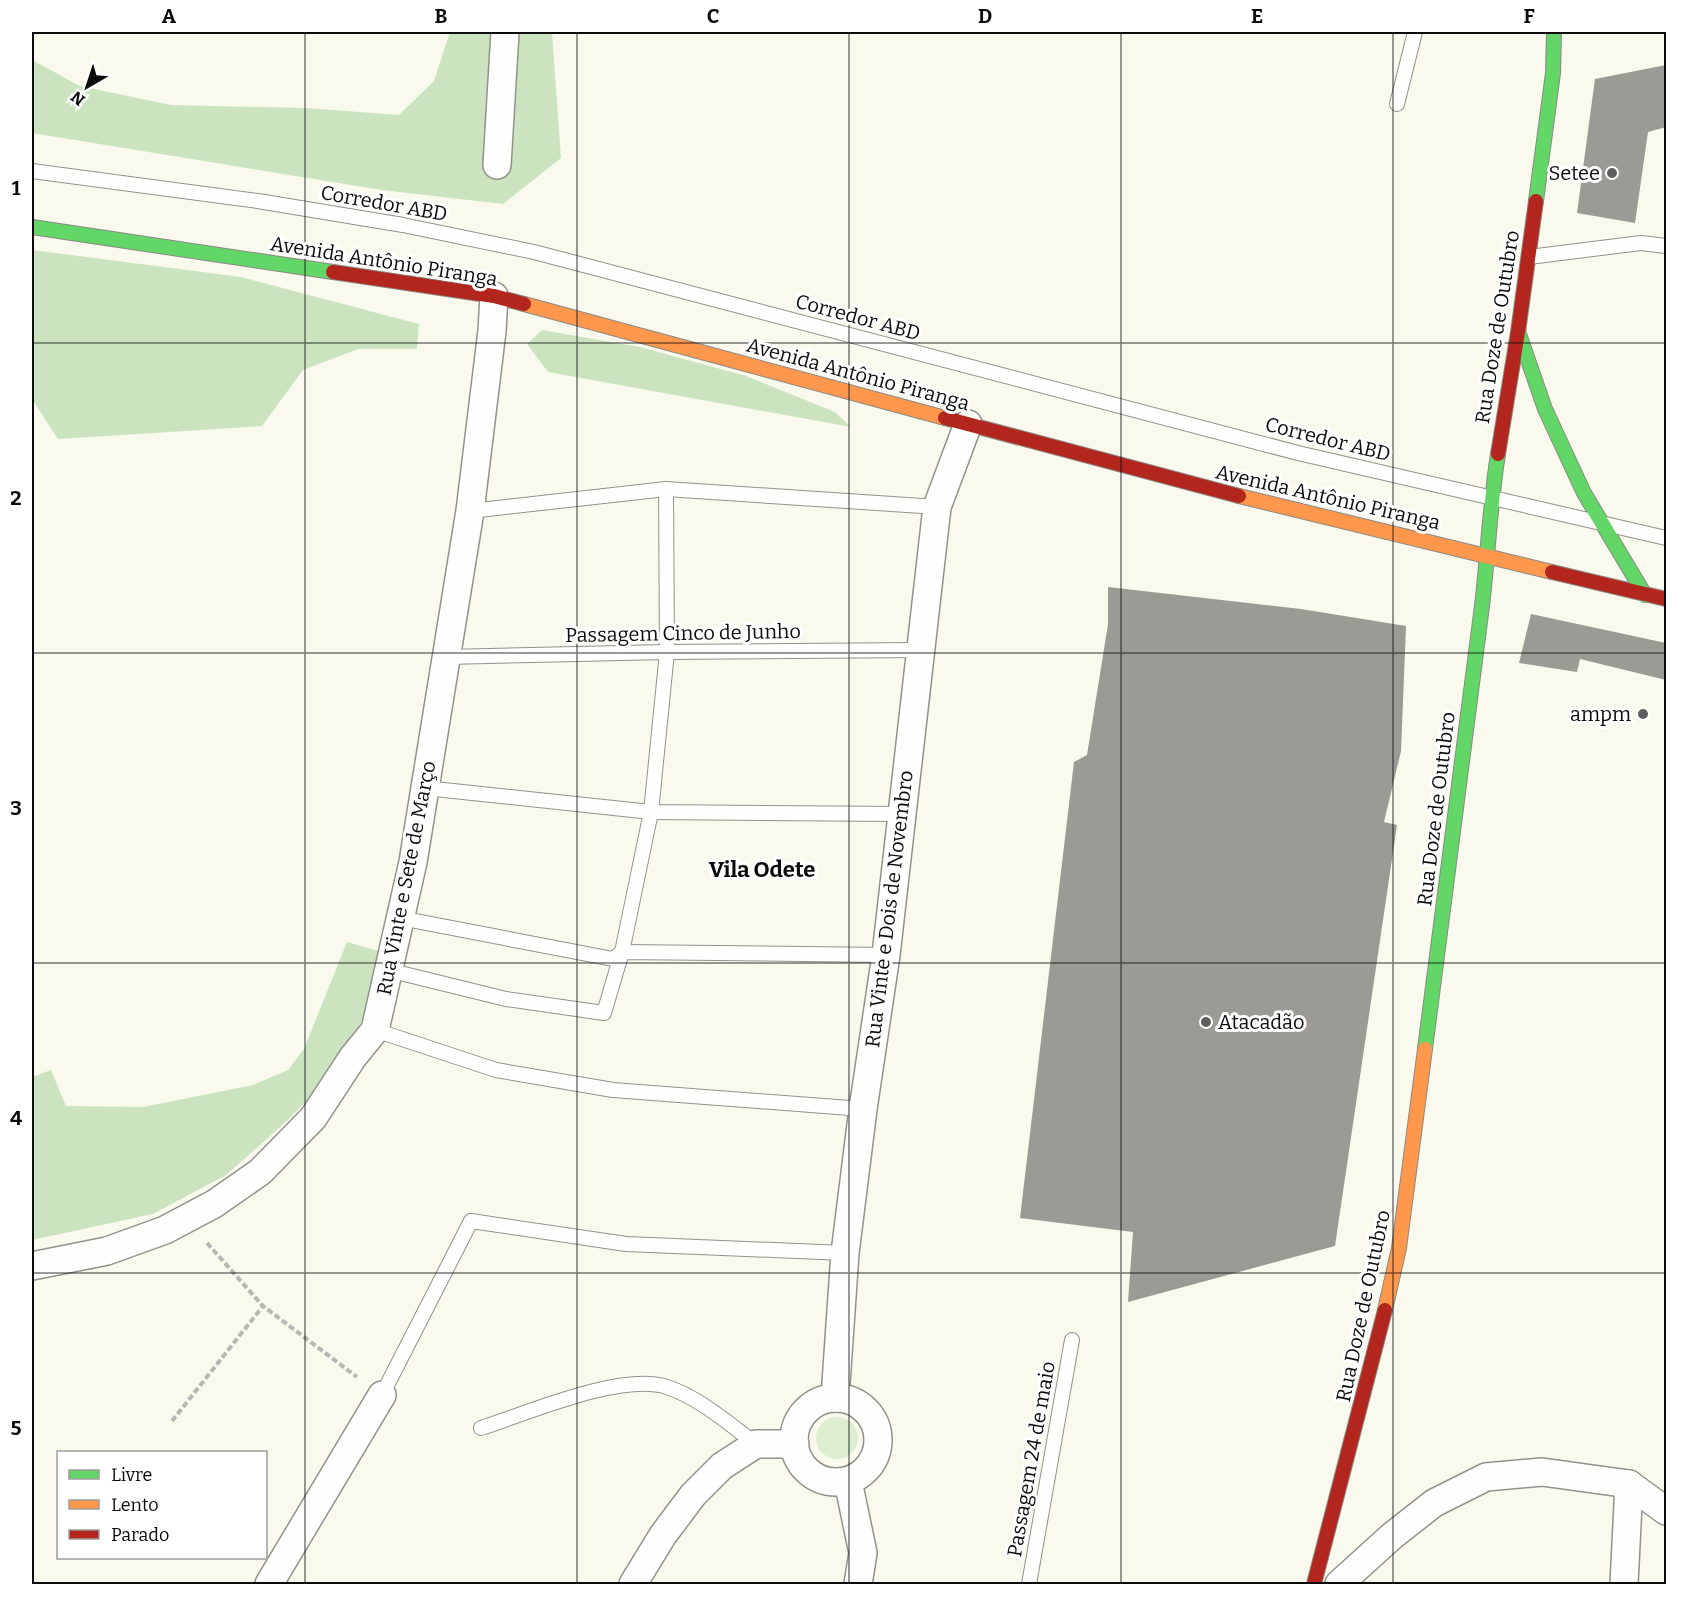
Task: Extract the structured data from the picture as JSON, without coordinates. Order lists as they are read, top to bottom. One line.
{"streets":{"main road":["Avenida Antônio Piranga","Rua Doze de Outubro"],"street":["Rua Vinte e Sete de Março","Rua Vinte e Dois de Novembro"],"lane":["Corredor ABD","Passagem Cinco de Junho","Passagem 24 de maio"]},"crossings":[["Corredor ABD","Rua Doze de Outubro"],["Avenida Antônio Piranga","Rua Doze de Outubro"],["Avenida Antônio Piranga","Rua Vinte e Sete de Março"],["Avenida Antônio Piranga","Rua Vinte e Dois de Novembro"],["Passagem Cinco de Junho","Rua Vinte e Sete de Março"],["Passagem Cinco de Junho","Rua Vinte e Dois de Novembro"]],"districts":["Vila Odete"],"places":["Setee","ampm","Atacadão"],"legend":["Livre","Lento","Parado"],"north":"bottom left","grid":{"columns":["A","B","C","D","E","F"],"rows":["1","2","3","4","5"]}}
